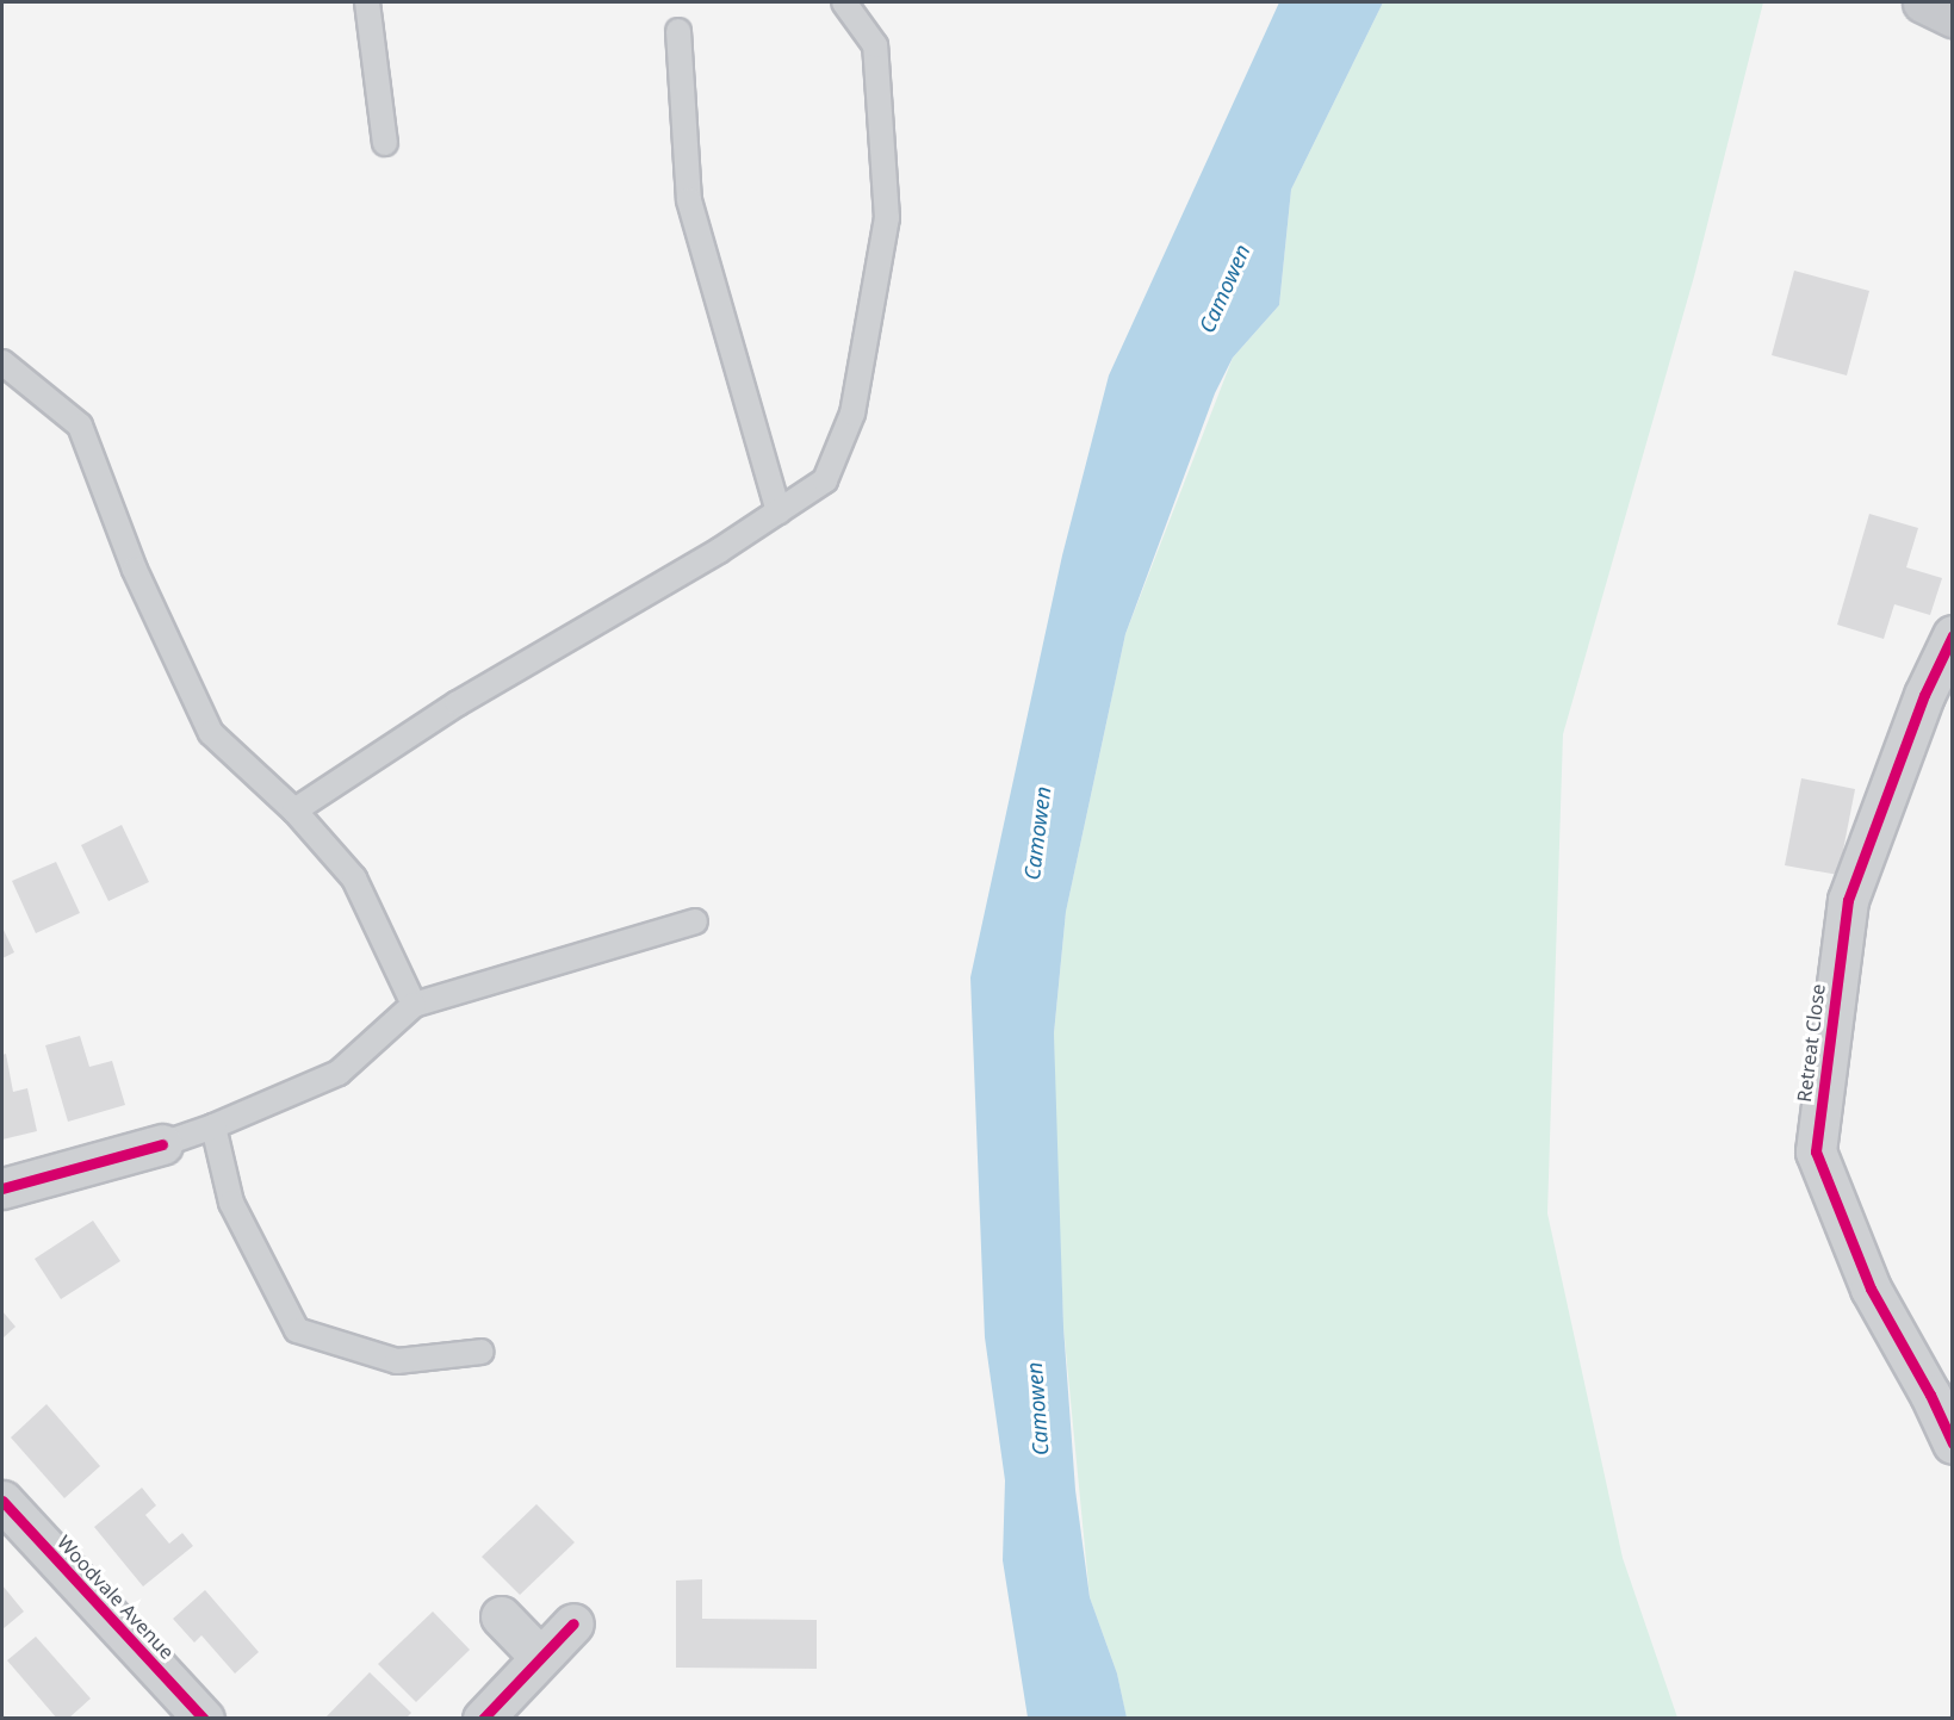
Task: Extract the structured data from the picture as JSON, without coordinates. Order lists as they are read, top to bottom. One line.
{"streets":{"street":["Retreat Close","Woodvale Avenue"]},"water":["Camowen"]}
